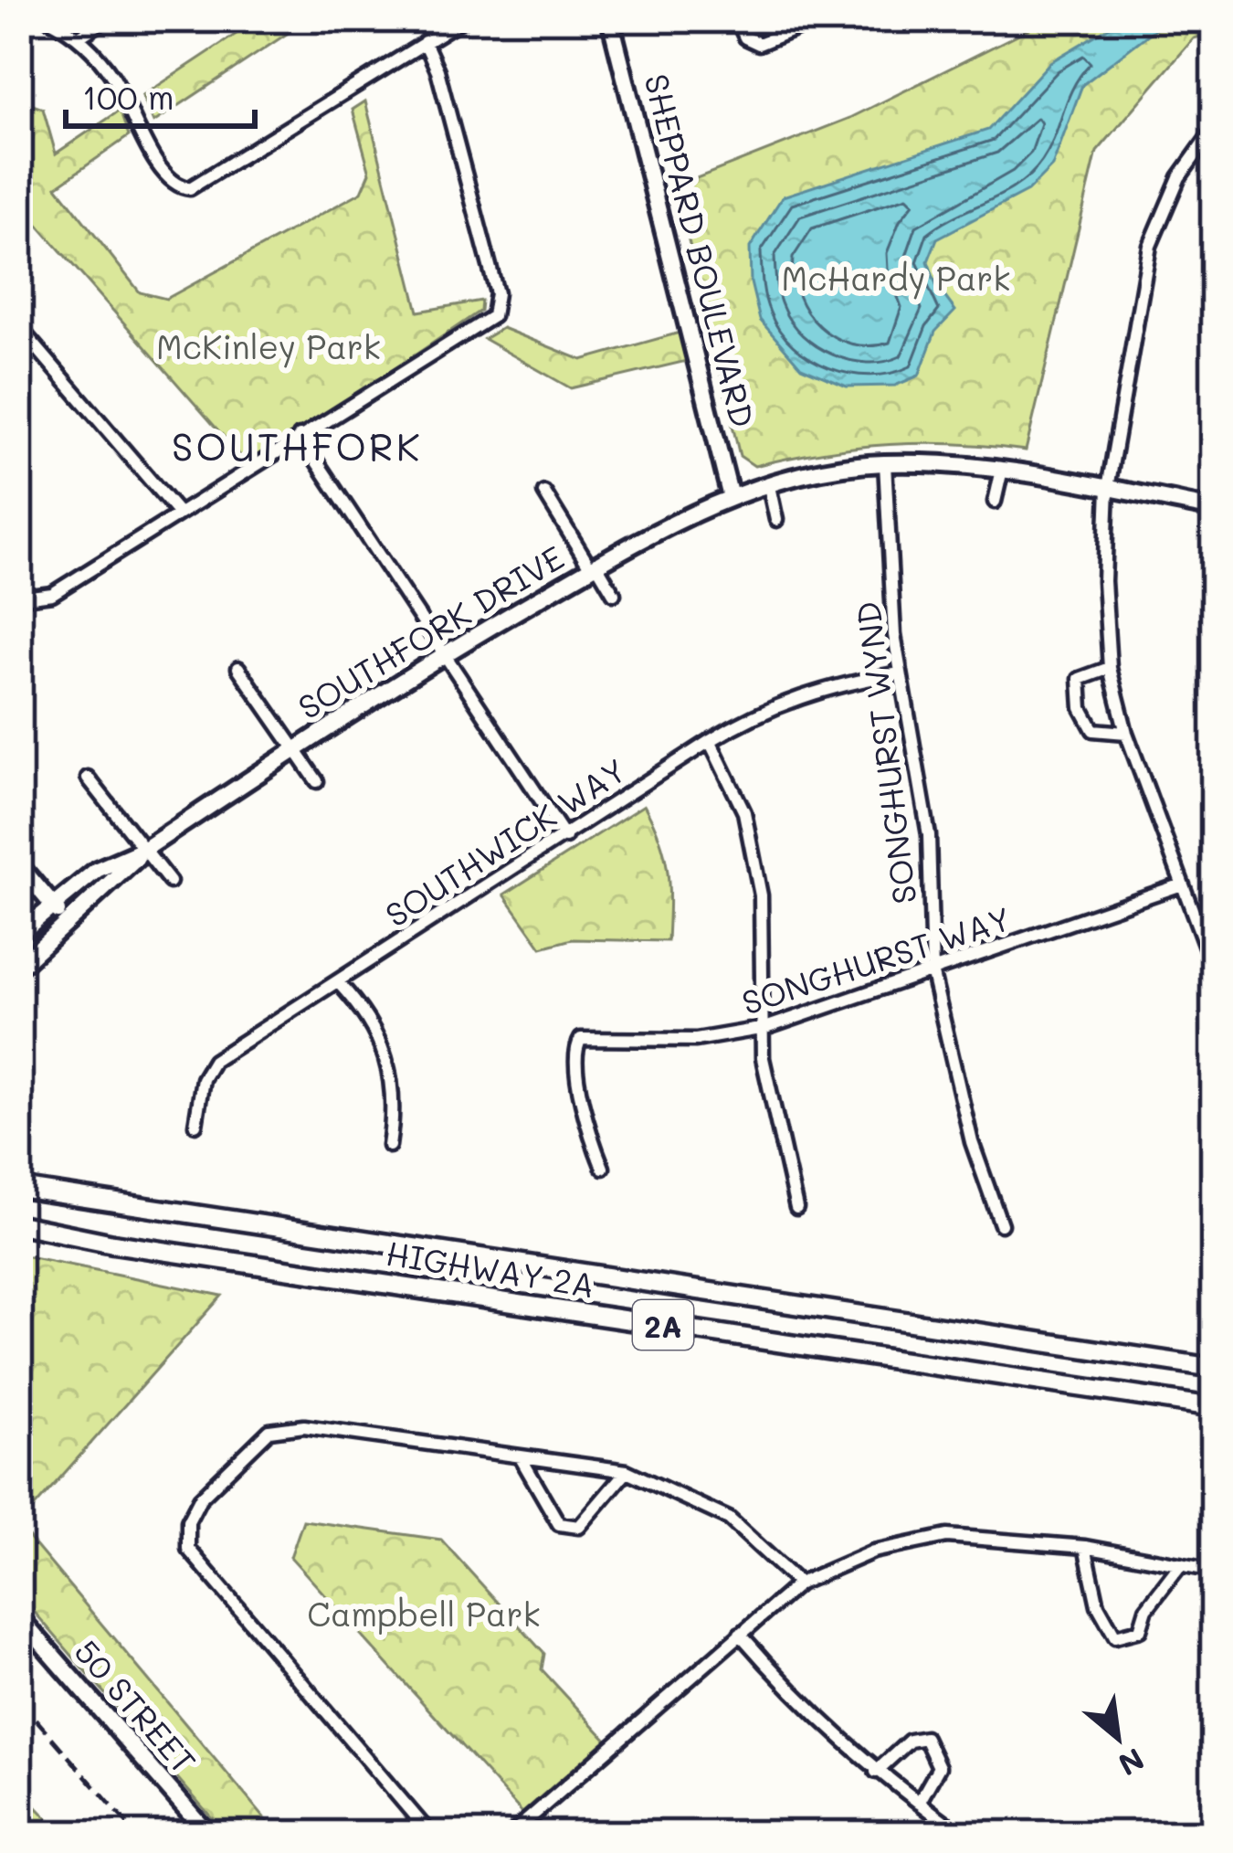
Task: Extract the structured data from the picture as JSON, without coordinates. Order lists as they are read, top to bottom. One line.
{"streets":{"main road":["HIGHWAY 2A","2A"],"street":["SHEPPARD BOULEVARD","SOUTHFORK DRIVE","SONGHURST WYND","SOUTHWICK WAY","SONGHURST WAY","50 STREET"]},"crossings":[["SHEPPARD BOULEVARD","SOUTHFORK DRIVE"],["SOUTHFORK DRIVE","SONGHURST WYND"],["SONGHURST WYND","SOUTHWICK WAY"],["SONGHURST WYND","SONGHURST WAY"]],"districts":["SOUTHFORK"],"parks":["McHardy Park","McKinley Park","Campbell Park"],"scale_bar":"100 m","north":"bottom right"}
